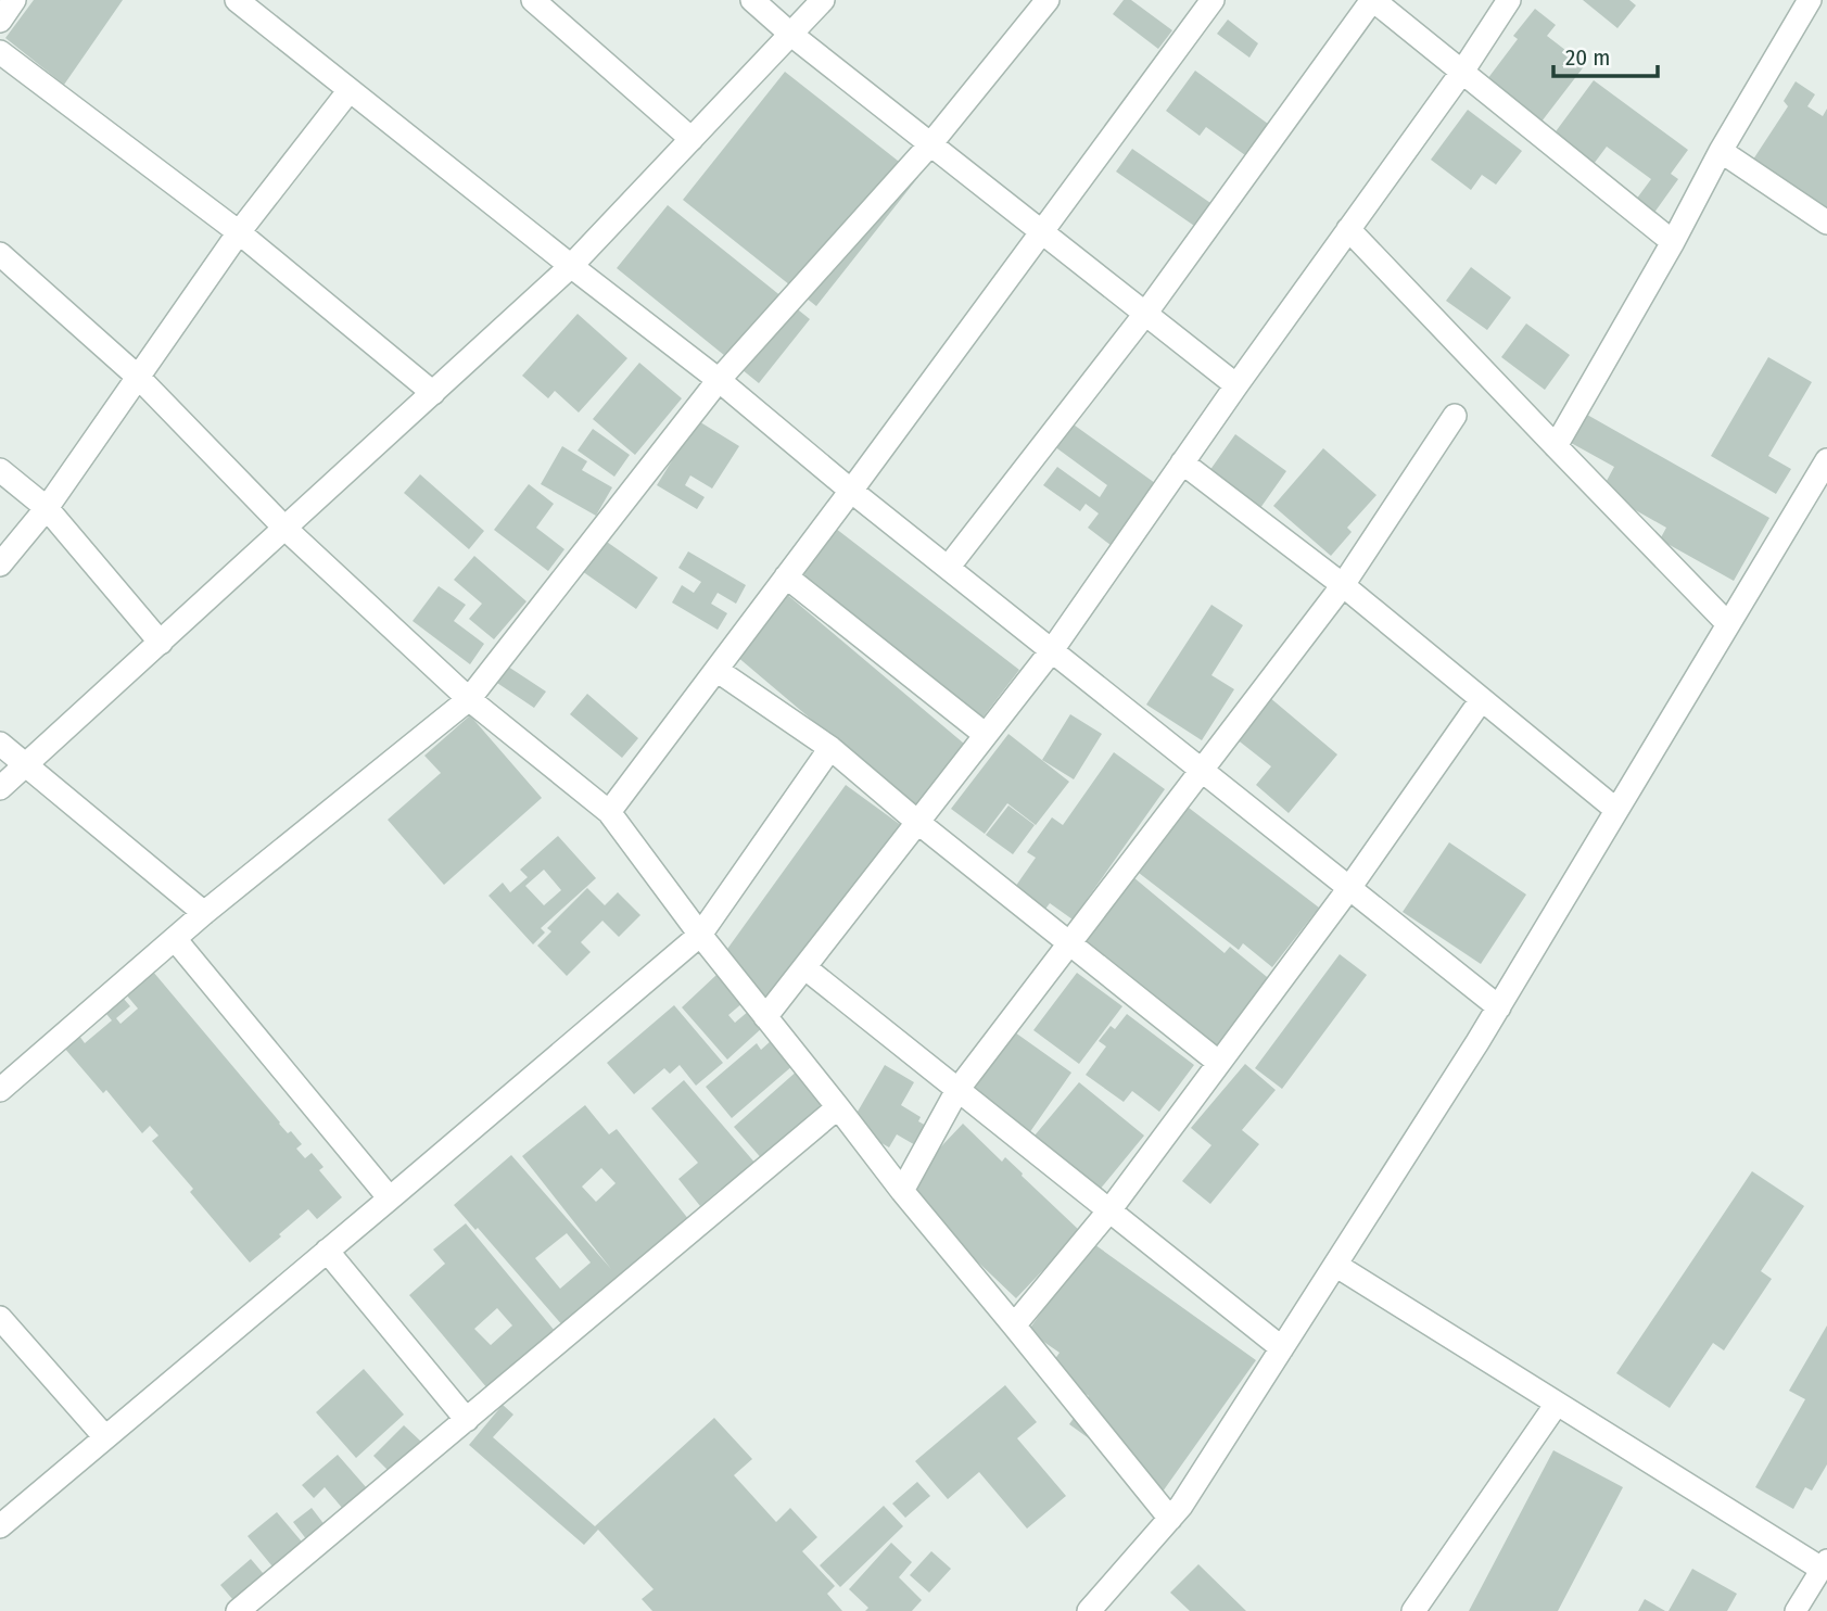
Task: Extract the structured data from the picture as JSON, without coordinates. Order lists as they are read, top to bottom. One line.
{"scale_bar":"20 m"}
